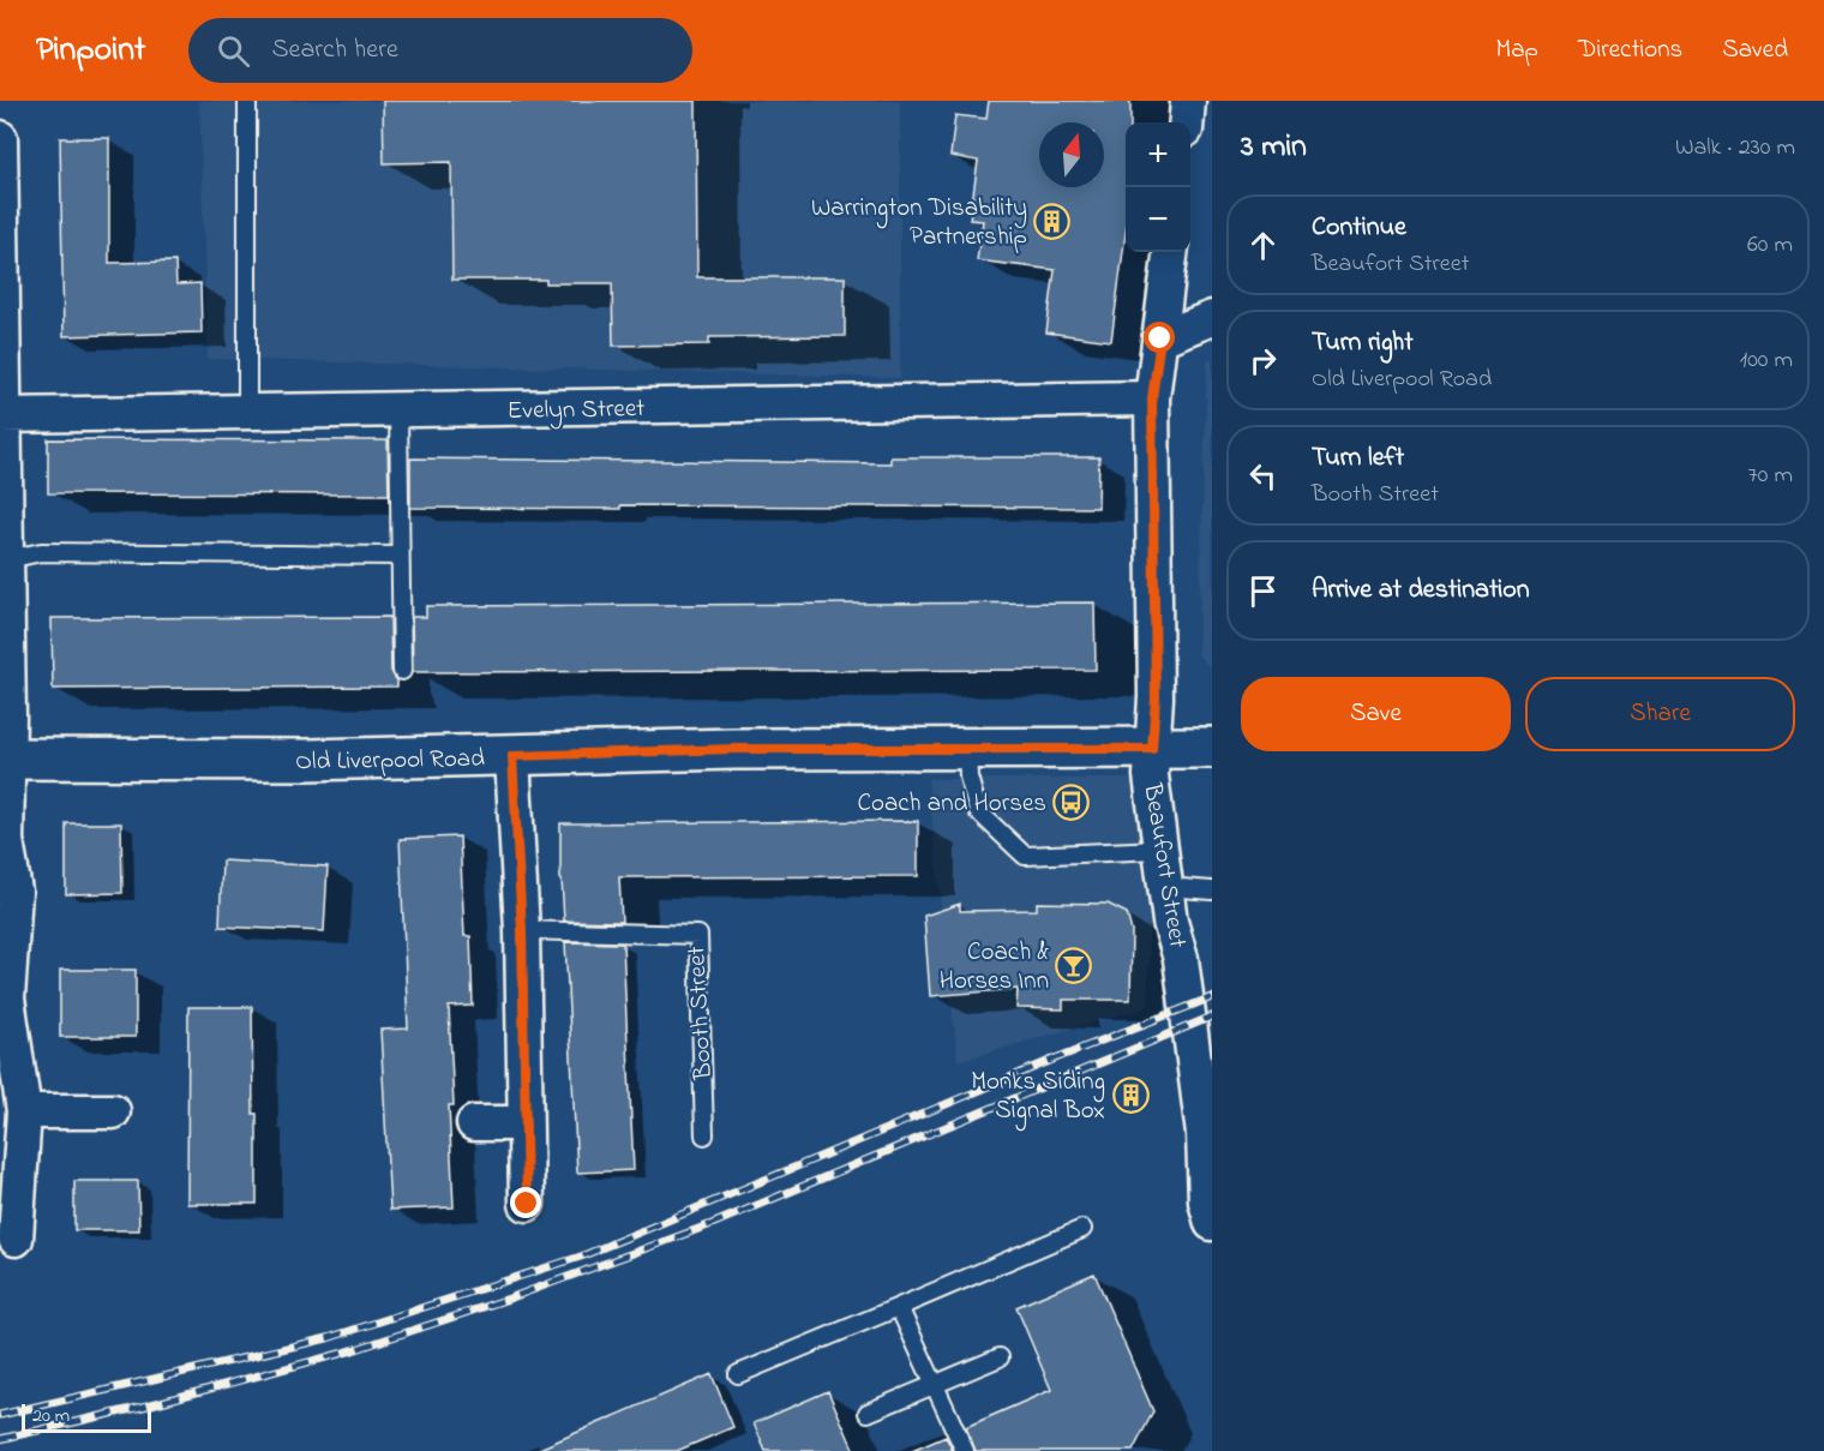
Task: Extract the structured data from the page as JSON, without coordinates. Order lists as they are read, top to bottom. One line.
{"streets":{"street":["Evelyn Street","Old Liverpool Road","Beaufort Street"],"lane":["Booth Street"]},"crossings":[["Evelyn Street","Beaufort Street"],["Old Liverpool Road","Beaufort Street"]],"places":{"building":["Warrington Disability Partnership","Monks Siding Signal Box"],"bus stop":["Coach and Horses"],"bar":["Coach & Horses Inn"]},"scale_bar":"20 m","north":"top","page":{"header":"Pinpoint","search":"Search here","nav":["Map","Directions","Saved"],"heading":["3 min","Walk · 230 m"],"map_buttons":["+","−"],"list":[["Continue","Beaufort Street","60 m"],["Turn right","Old Liverpool Road","100 m"],["Turn left","Booth Street","70 m"],"Arrive at destination"],"buttons":["Save","Share"],"scale":"20 m"}}
